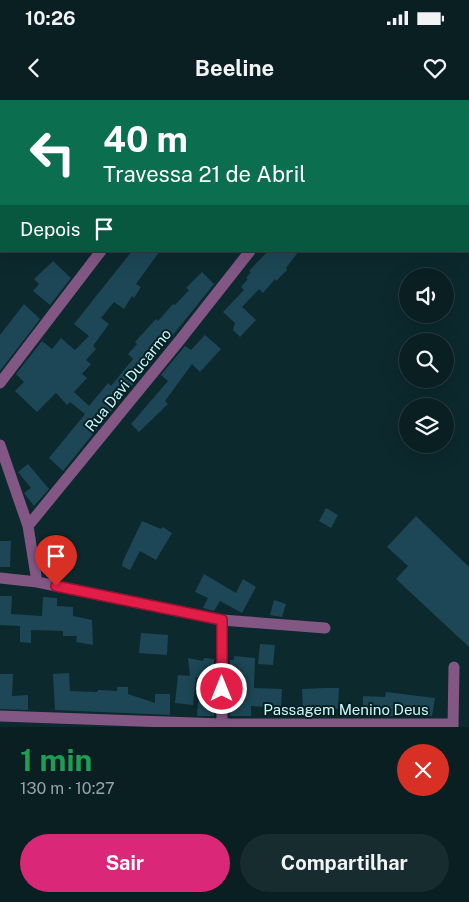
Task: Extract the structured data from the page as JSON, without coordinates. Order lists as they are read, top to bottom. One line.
{"streets":{"street":["Rua Davi Ducarmo","Passagem Menino Deus"]},"page":{"status":"10:26","header":"Beeline","turn":["40 m","Travessa 21 de Abril"],"then":"Depois","heading":["1 min","130 m · 10:27"],"buttons":["Sair","Compartilhar"]}}
